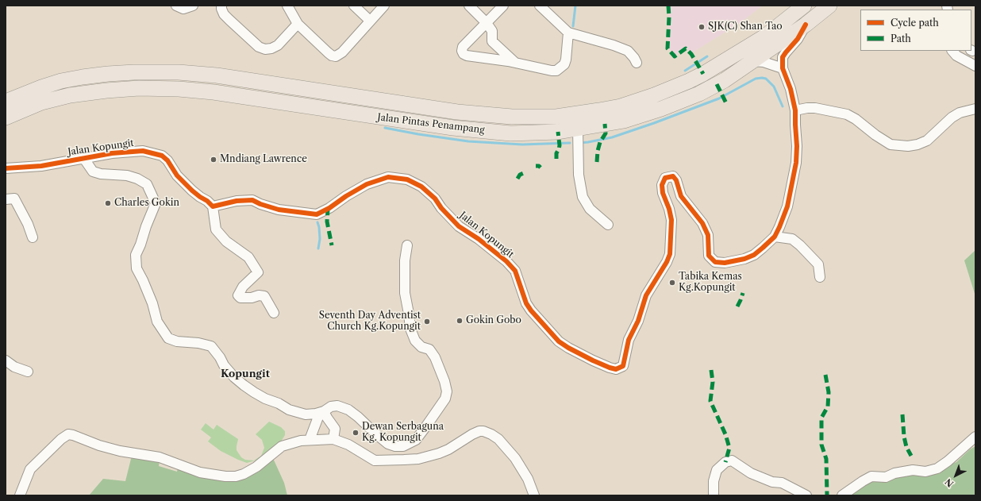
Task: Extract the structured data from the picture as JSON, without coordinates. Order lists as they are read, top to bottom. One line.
{"streets":{"main road":["Jalan Pintas Penampang"],"street":["Jalan Kopungit"]},"districts":["Kopungit"],"places":["SJK(C) Shan Tao","Mndiang Lawrence","Charles Gokin","Tabika Kemas Kg.Kopungit","Gokin Gobo","Seventh Day Adventist Church Kg.Kopungit","Dewan Serbaguna Kg. Kopungit"],"legend":["Cycle path","Path"],"north":"bottom left"}
